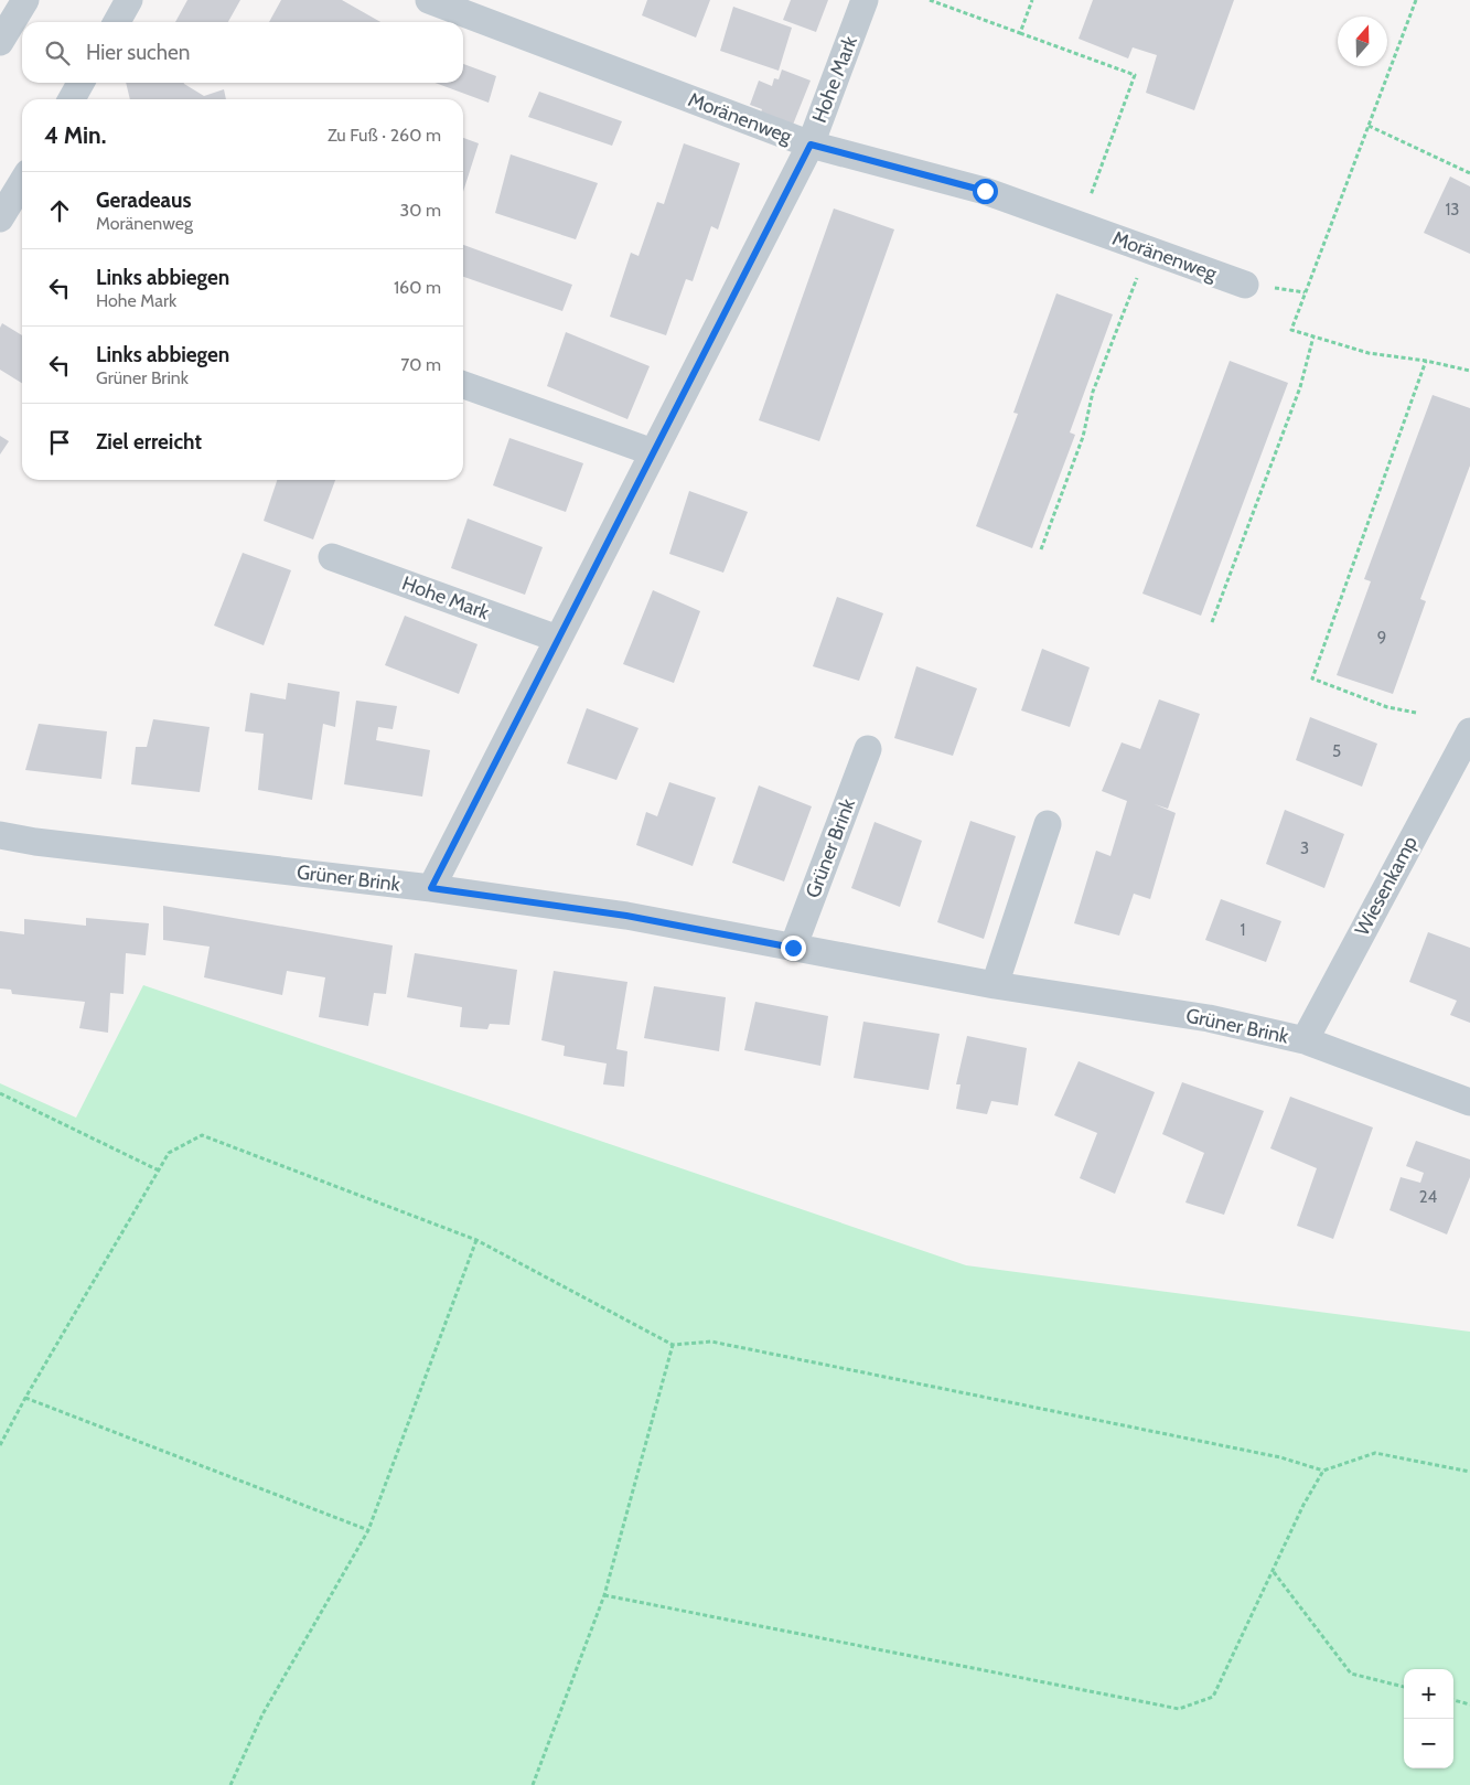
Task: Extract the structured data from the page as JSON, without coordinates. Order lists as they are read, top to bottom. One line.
{"streets":{"street":["Hohe Mark","Moränenweg","Grüner Brink","Wiesenkamp"]},"crossings":[["Hohe Mark","Moränenweg"],["Hohe Mark","Grüner Brink"],["Grüner Brink","Wiesenkamp"]],"house_numbers":["13","9","5","3","1","24"],"north":"top","page":{"search":"Hier suchen","heading":["4 Min.","Zu Fuß · 260 m"],"list":[["Geradeaus","Moränenweg","30 m"],["Links abbiegen","Hohe Mark","160 m"],["Links abbiegen","Grüner Brink","70 m"],"Ziel erreicht"],"map_buttons":["+","−"]}}
